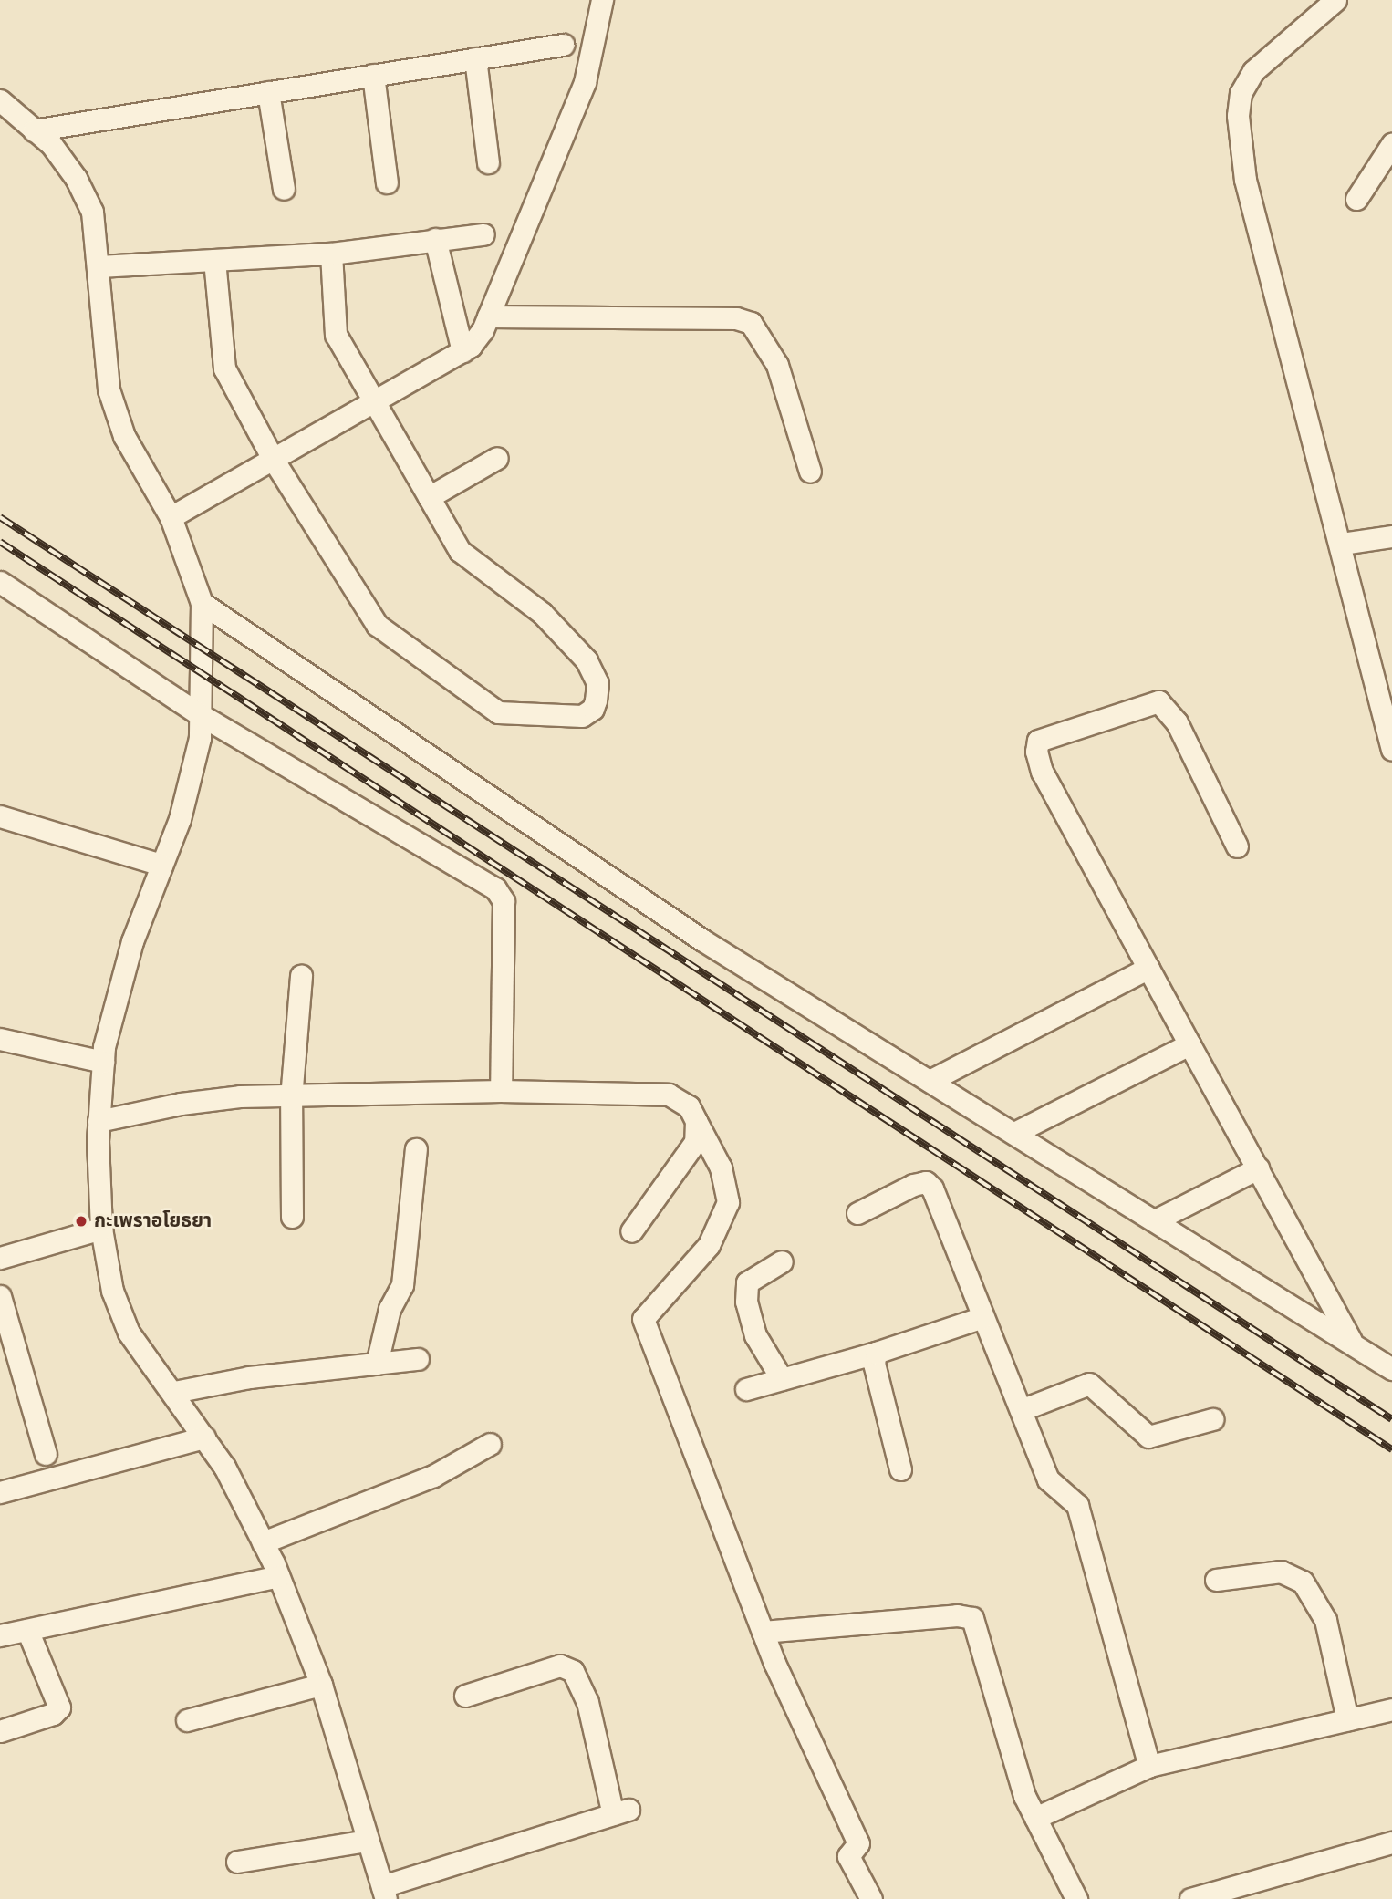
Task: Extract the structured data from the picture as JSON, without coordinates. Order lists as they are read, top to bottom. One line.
{"places":["กะเพราอโยธยา"]}
